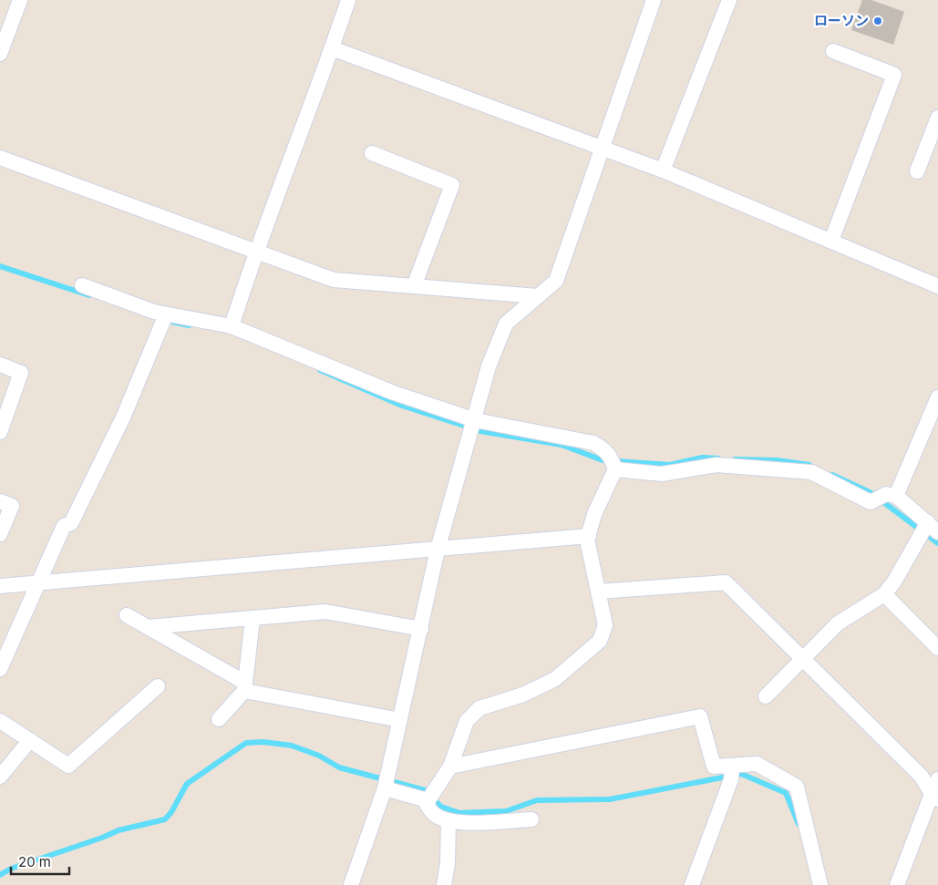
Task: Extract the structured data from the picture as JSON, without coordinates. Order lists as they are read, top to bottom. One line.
{"places":["ローソン"],"scale_bar":"20 m"}
